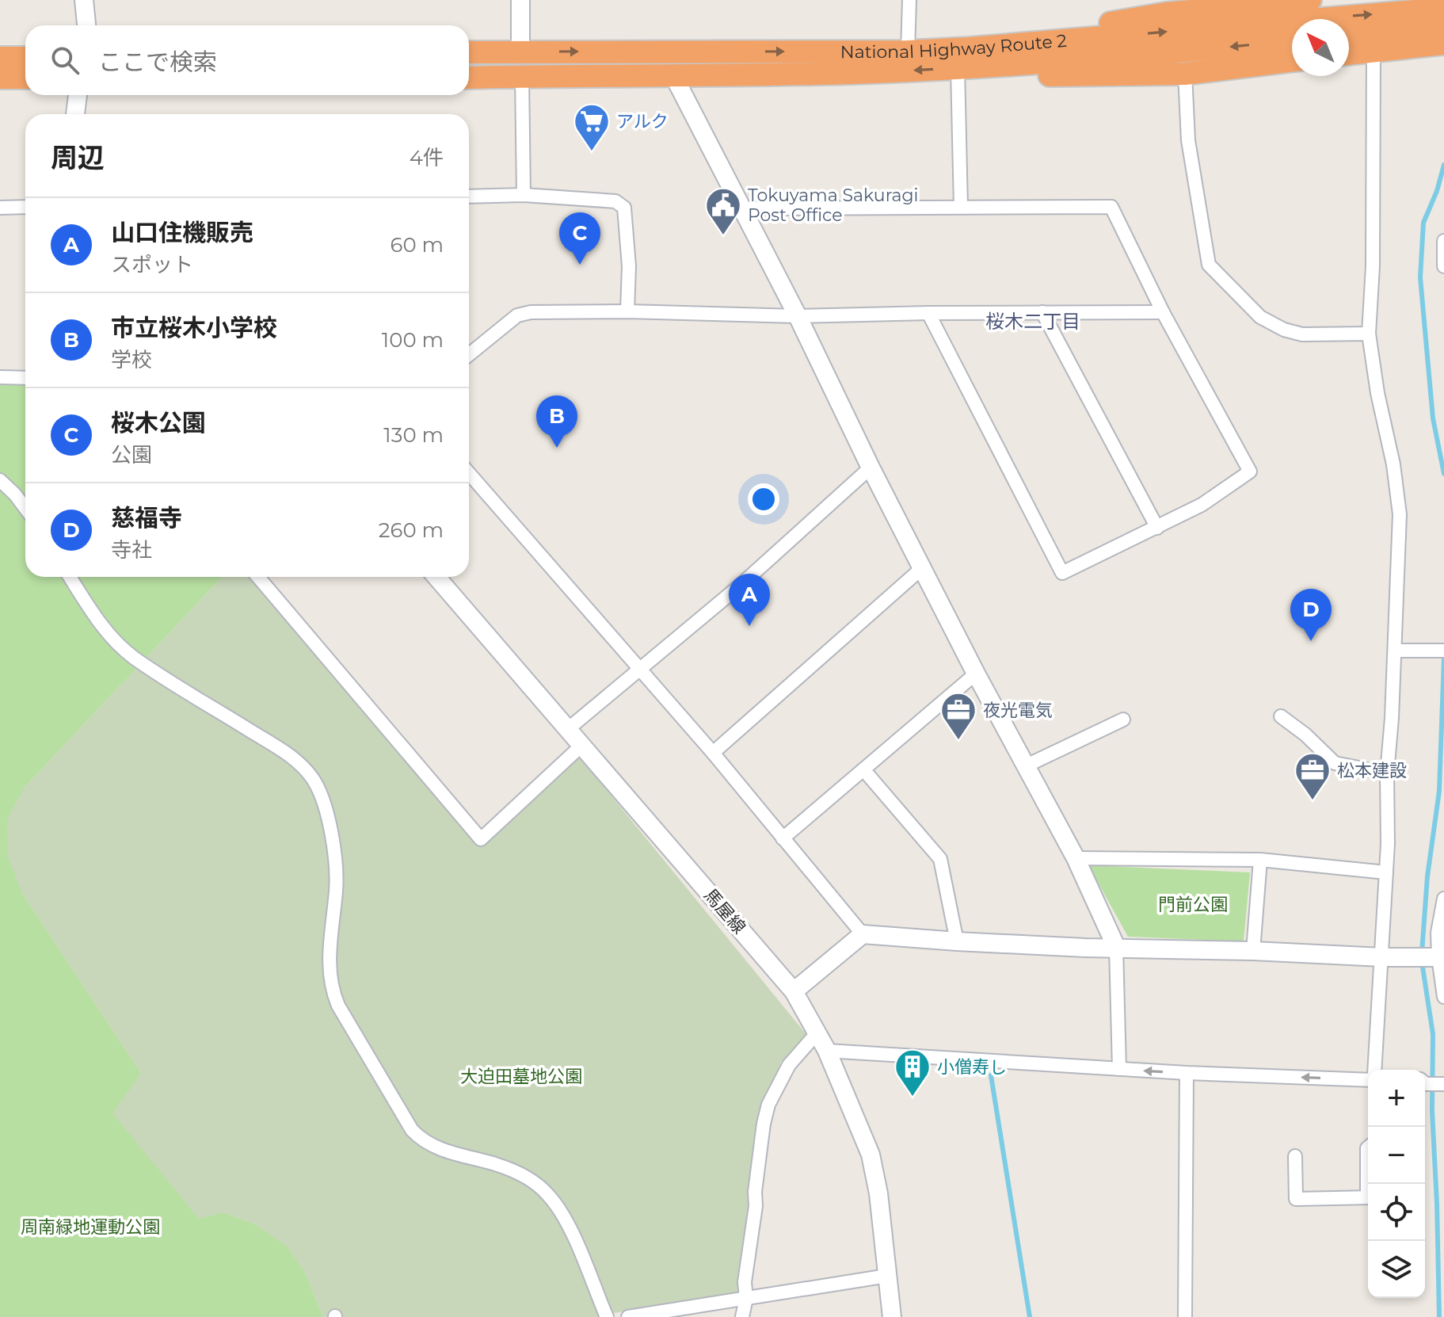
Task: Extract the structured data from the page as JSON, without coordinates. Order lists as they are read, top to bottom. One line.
{"streets":{"highway":["National Highway Route 2"],"street":["馬屋線"]},"districts":["桜木二丁目"],"parks":["門前公園","大迫田墓地公園","周南緑地運動公園"],"places":{"supermarket":["アルク"],"public building":["Tokuyama Sakuragi Post Office"],"office":["夜光電気","松本建設"],"building":["小僧寿し"]},"north":"top left","page":{"search":"ここで検索","heading":["周辺","4件"],"list":[{"mark":"A","name":"山口住機販売","note":"スポット","value":"60 m"},{"mark":"B","name":"市立桜木小学校","note":"学校","value":"100 m"},{"mark":"C","name":"桜木公園","note":"公園","value":"130 m"},{"mark":"D","name":"慈福寺","note":"寺社","value":"260 m"}],"pins":["C","B","A","D"],"map_buttons":["+","−"]}}
